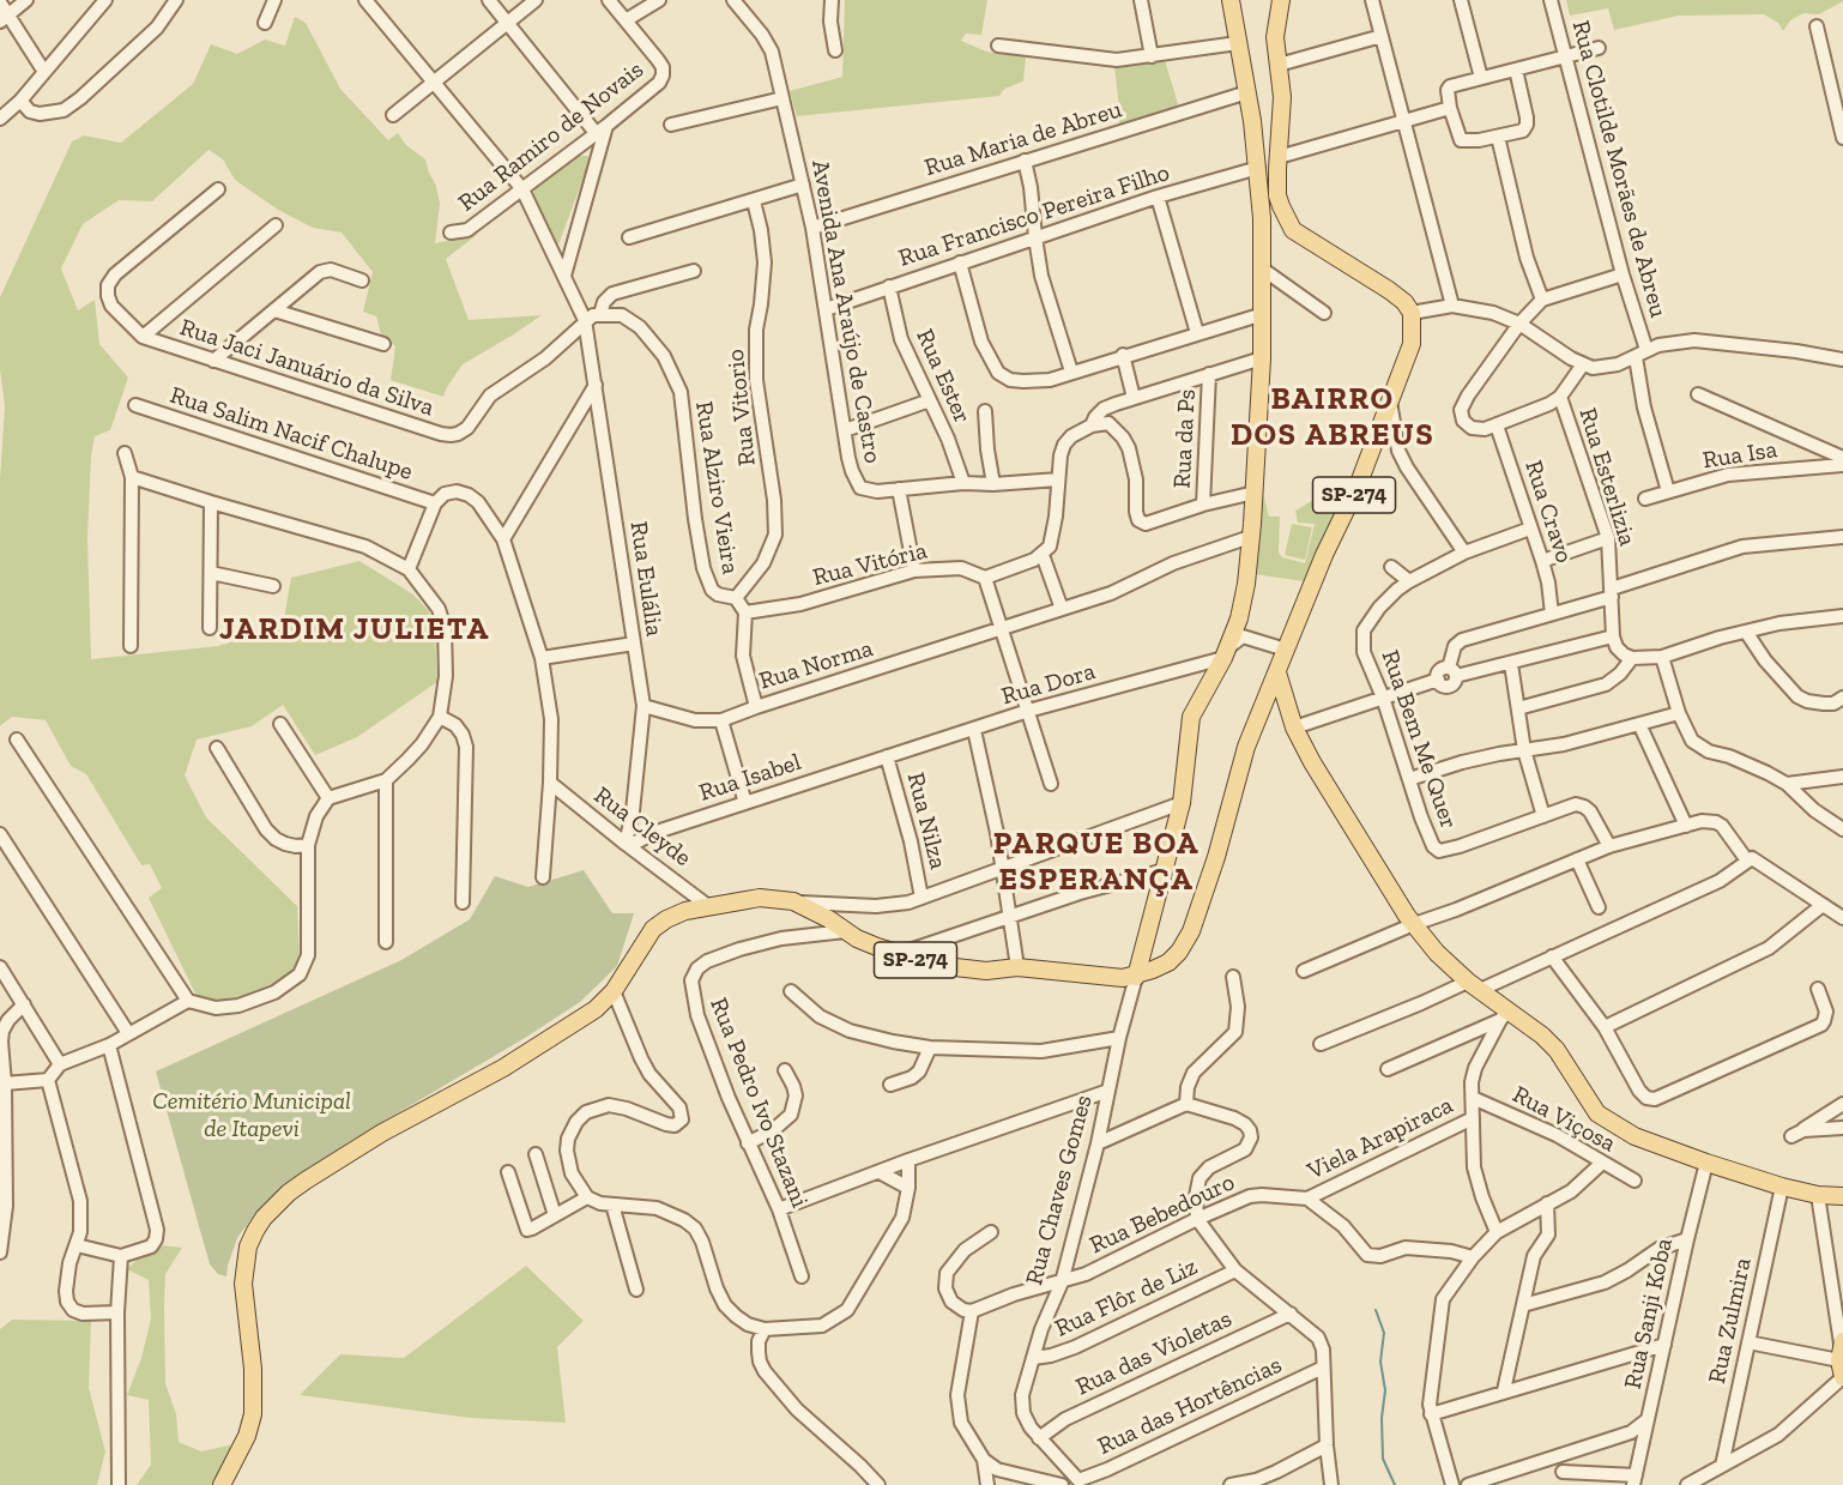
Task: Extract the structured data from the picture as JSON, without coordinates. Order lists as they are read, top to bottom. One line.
{"streets":{"main road":["SP-274"],"street":["Rua Ramiro de Novais","Rua Maria de Abreu","Rua Clotilde Morães de Abreu","Rua Francisco Pereira Filho","Avenida Ana Araújo de Castro","Rua Jaci Januário da Silva","Rua Ester","Rua Vitorio","Rua Salim Nacif Chalupe","Rua da Ps","Rua Isa","Rua Esterlizia","Rua Alziro Vieira","Rua Cravo","Rua Vitória","Rua Eulália","Rua Norma","Rua Dora","Rua Bem Me Quer","Rua Isabel","Rua Nilza","Rua Cleyde","Rua Pedro Ivo Stazani","Rua Viçosa","Viela Arapiraca","Rua Chaves Gomes","Rua Bebedouro","Rua Flôr de Liz","Rua Sanji Koba","Rua Zulmira","Rua das Violetas","Rua das Hortências"]},"crossings":[["Rua Ramiro de Novais","Rua Eulália"],["Rua Maria de Abreu","Avenida Ana Araújo de Castro"],["Rua Clotilde Morães de Abreu","Rua Isa"],["Rua Francisco Pereira Filho","Avenida Ana Araújo de Castro"],["Rua Francisco Pereira Filho","Rua Ester"],["Avenida Ana Araújo de Castro","Rua Ester"],["Rua Jaci Januário da Silva","Rua Eulália"],["Rua Vitorio","Rua Alziro Vieira"],["Rua Alziro Vieira","Rua Vitória"],["SP-274","Rua Cleyde"],["SP-274","Rua Pedro Ivo Stazani"],["SP-274","Rua Chaves Gomes"],["Rua Cravo","Rua Bem Me Quer"],["Rua Eulália","Rua Norma"],["Rua Eulália","Rua Isabel"],["Rua Eulália","Rua Cleyde"],["Rua Dora","Rua Isabel"],["Rua Dora","Rua Nilza"],["Rua Isabel","Rua Nilza"],["Rua Isabel","Rua Cleyde"],["Viela Arapiraca","Rua Bebedouro"],["Rua Chaves Gomes","Rua Bebedouro"],["Rua Chaves Gomes","Rua Flôr de Liz"],["Rua Chaves Gomes","Rua das Violetas"],["Rua Chaves Gomes","Rua das Hortências"]],"districts":["BAIRRO DOS ABREUS","JARDIM JULIETA","PARQUE BOA ESPERANÇA"],"parks":["Cemitério Municipal de Itapevi"]}
